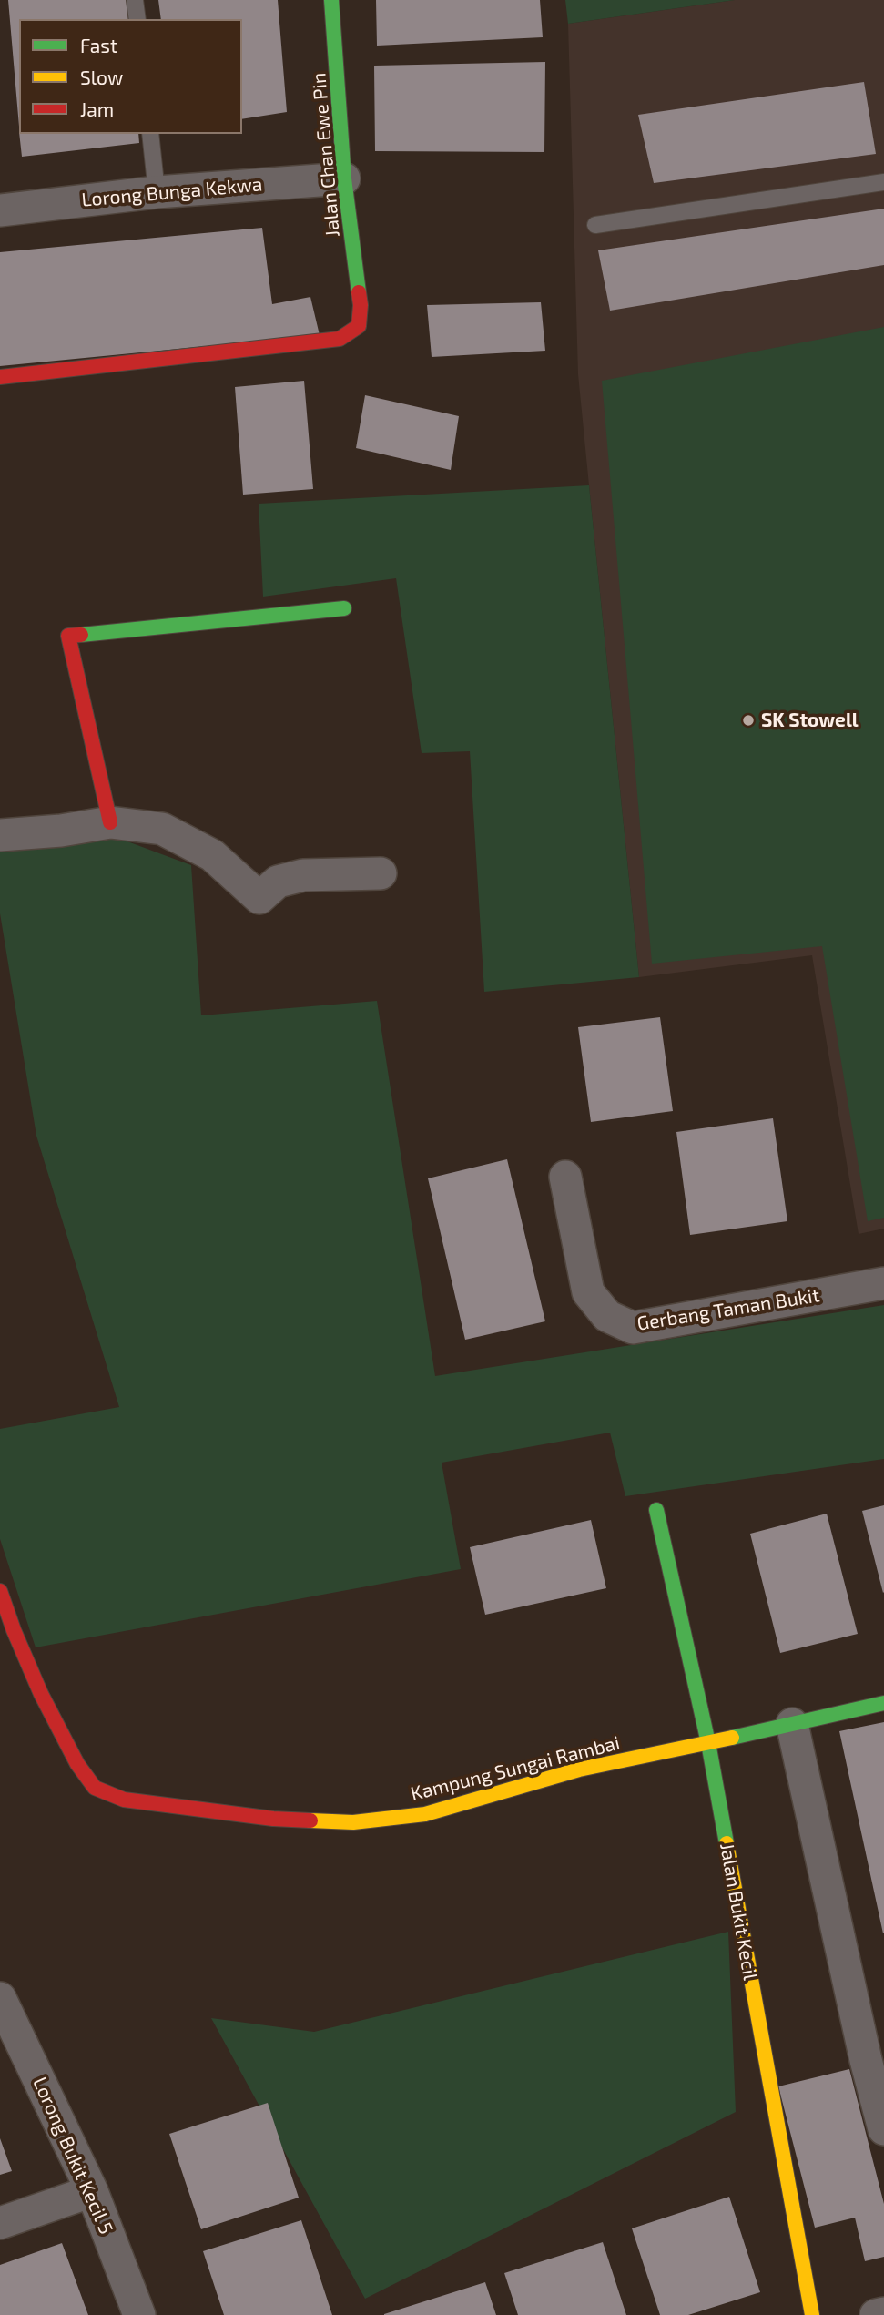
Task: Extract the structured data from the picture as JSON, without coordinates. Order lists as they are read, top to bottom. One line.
{"streets":{"street":["Jalan Chan Ewe Pin","Lorong Bunga Kekwa","Gerbang Taman Bukit","Kampung Sungai Rambai","Jalan Bukit Kecil","Lorong Bukit Kecil 5"]},"crossings":[["Jalan Chan Ewe Pin","Lorong Bunga Kekwa"],["Kampung Sungai Rambai","Jalan Bukit Kecil"]],"places":["SK Stowell"],"legend":["Fast","Slow","Jam"]}
